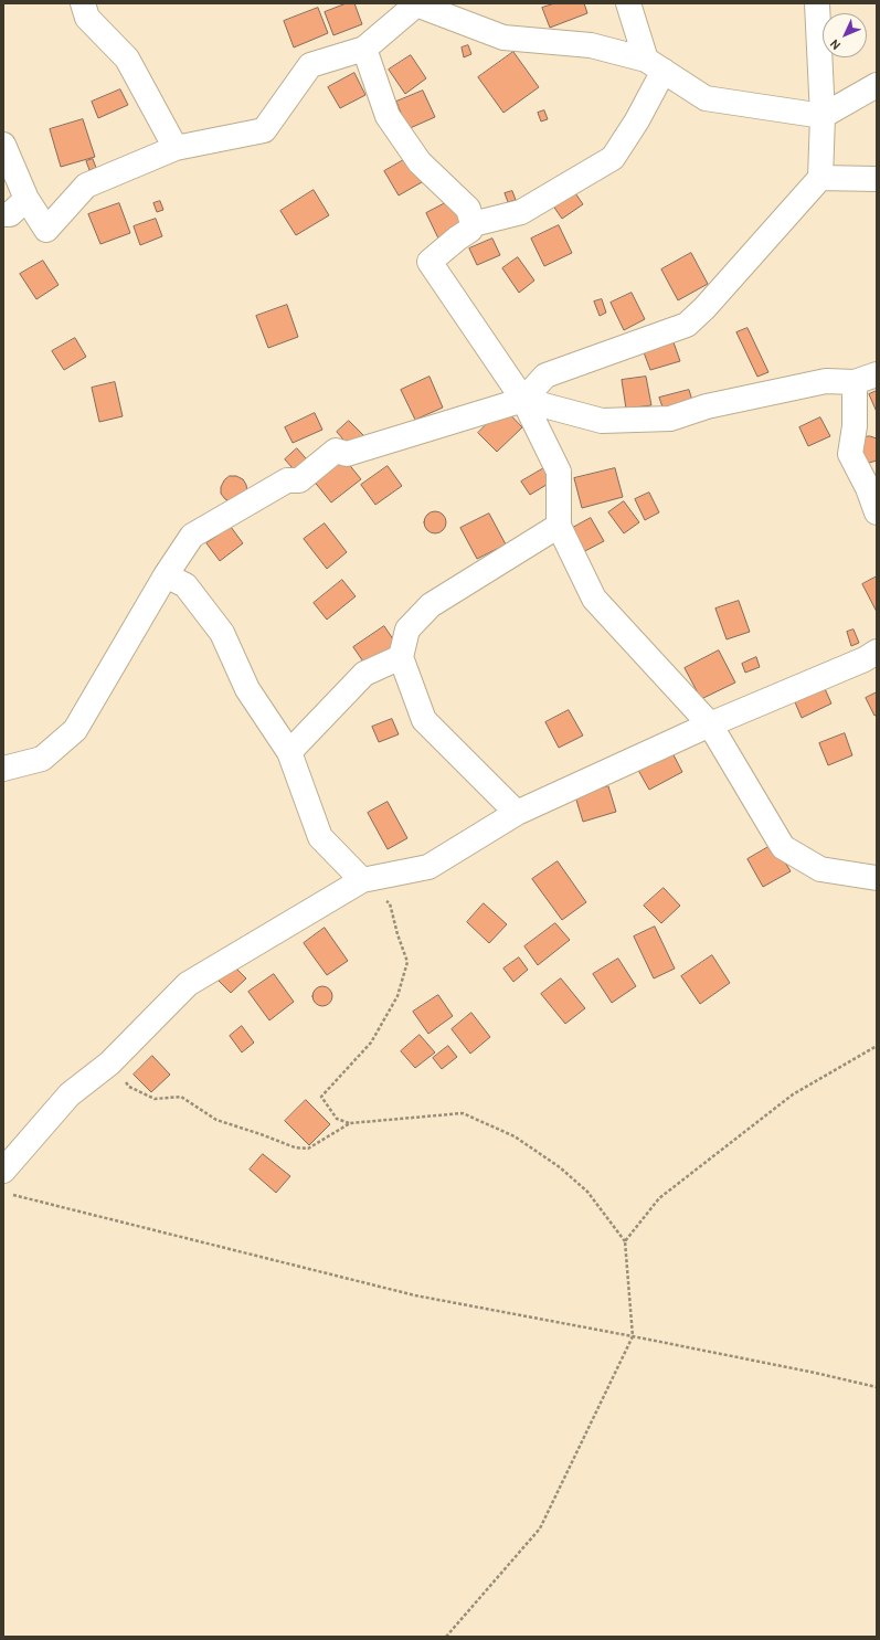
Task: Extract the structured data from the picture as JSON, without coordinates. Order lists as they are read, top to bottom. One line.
{"north":"bottom left"}
